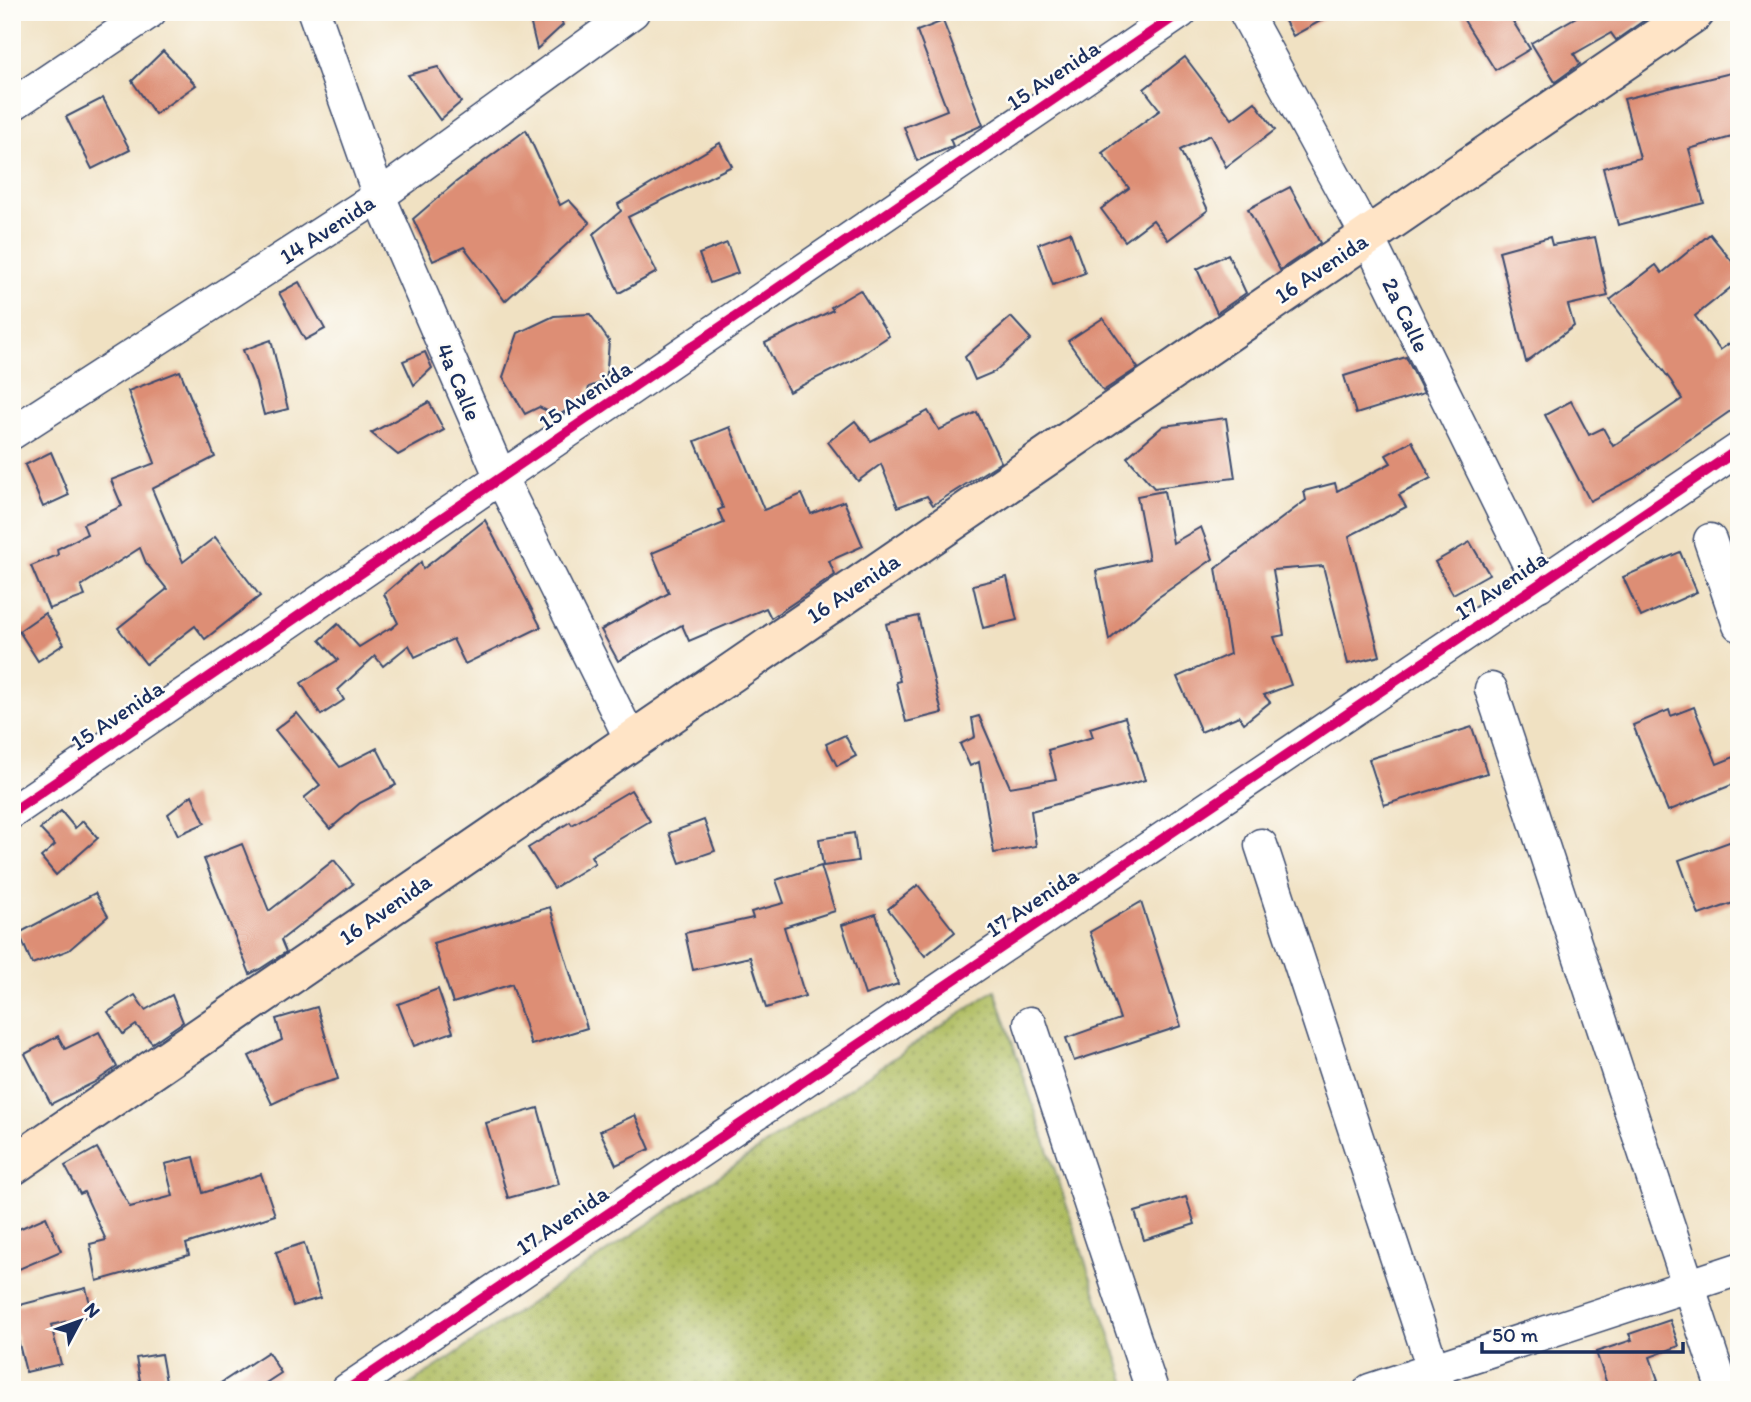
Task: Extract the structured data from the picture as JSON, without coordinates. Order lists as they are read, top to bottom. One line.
{"streets":{"main road":["16 Avenida"],"street":["15 Avenida","14 Avenida","2a Calle","4a Calle","17 Avenida"]},"crossings":[["15 Avenida","4a Calle"],["14 Avenida","4a Calle"],["16 Avenida","2a Calle"],["16 Avenida","4a Calle"],["2a Calle","17 Avenida"]],"scale_bar":"50 m","north":"top right"}
